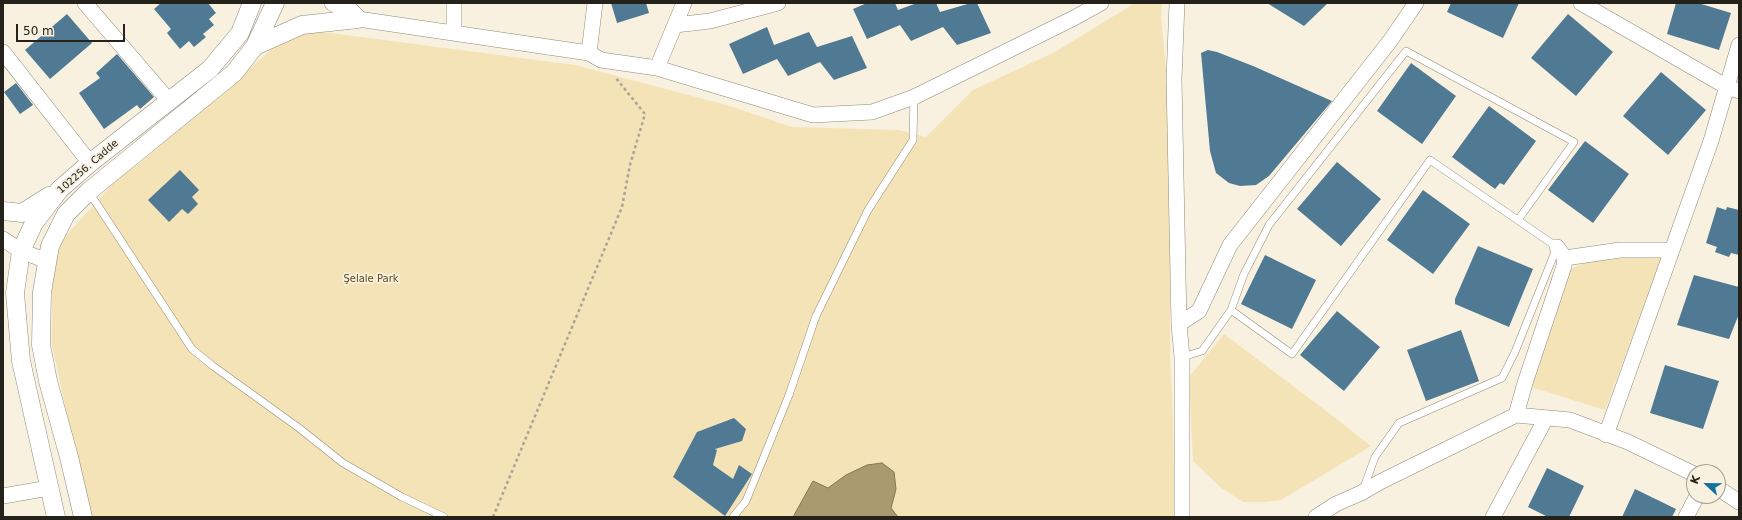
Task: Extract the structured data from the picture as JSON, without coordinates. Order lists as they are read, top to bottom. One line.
{"streets":{"street":["102256. Cadde"]},"parks":["Şelale Park"],"scale_bar":"50 m","north":"left"}
